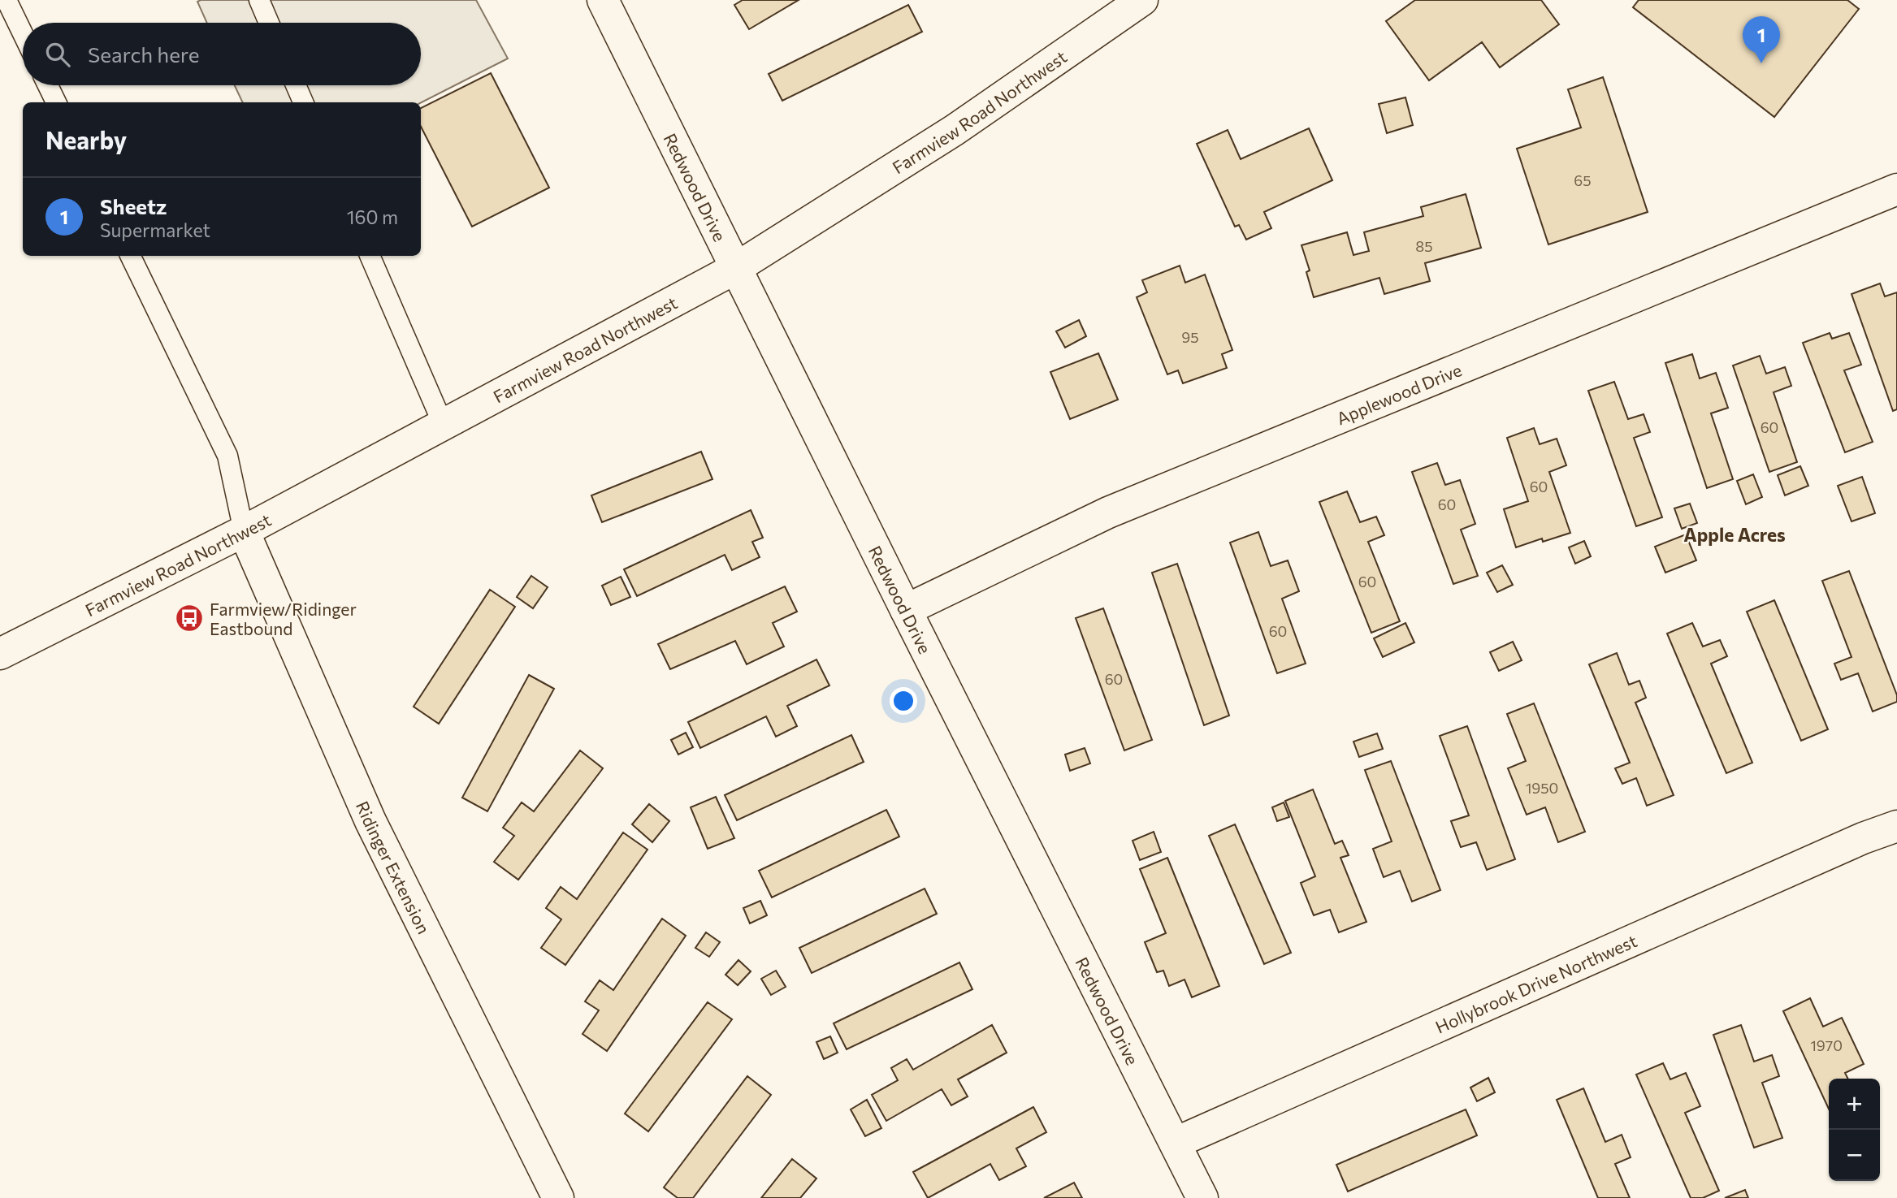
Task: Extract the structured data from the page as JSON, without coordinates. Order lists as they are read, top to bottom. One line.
{"streets":{"street":["Farmview Road Northwest","Redwood Drive","Applewood Drive","Ridinger Extension","Hollybrook Drive Northwest"]},"crossings":[["Farmview Road Northwest","Redwood Drive"],["Farmview Road Northwest","Ridinger Extension"],["Redwood Drive","Applewood Drive"],["Redwood Drive","Hollybrook Drive Northwest"]],"districts":["Apple Acres"],"places":{"bus stop":["Farmview/Ridinger Eastbound"]},"house_numbers":["65","85","95","60","60","60","60","60","60","1950","1970"],"page":{"pins":"1","search":"Search here","heading":"Nearby","list":[{"mark":"1","name":"Sheetz","note":"Supermarket","value":"160 m"}],"map_buttons":["+","−"]}}
